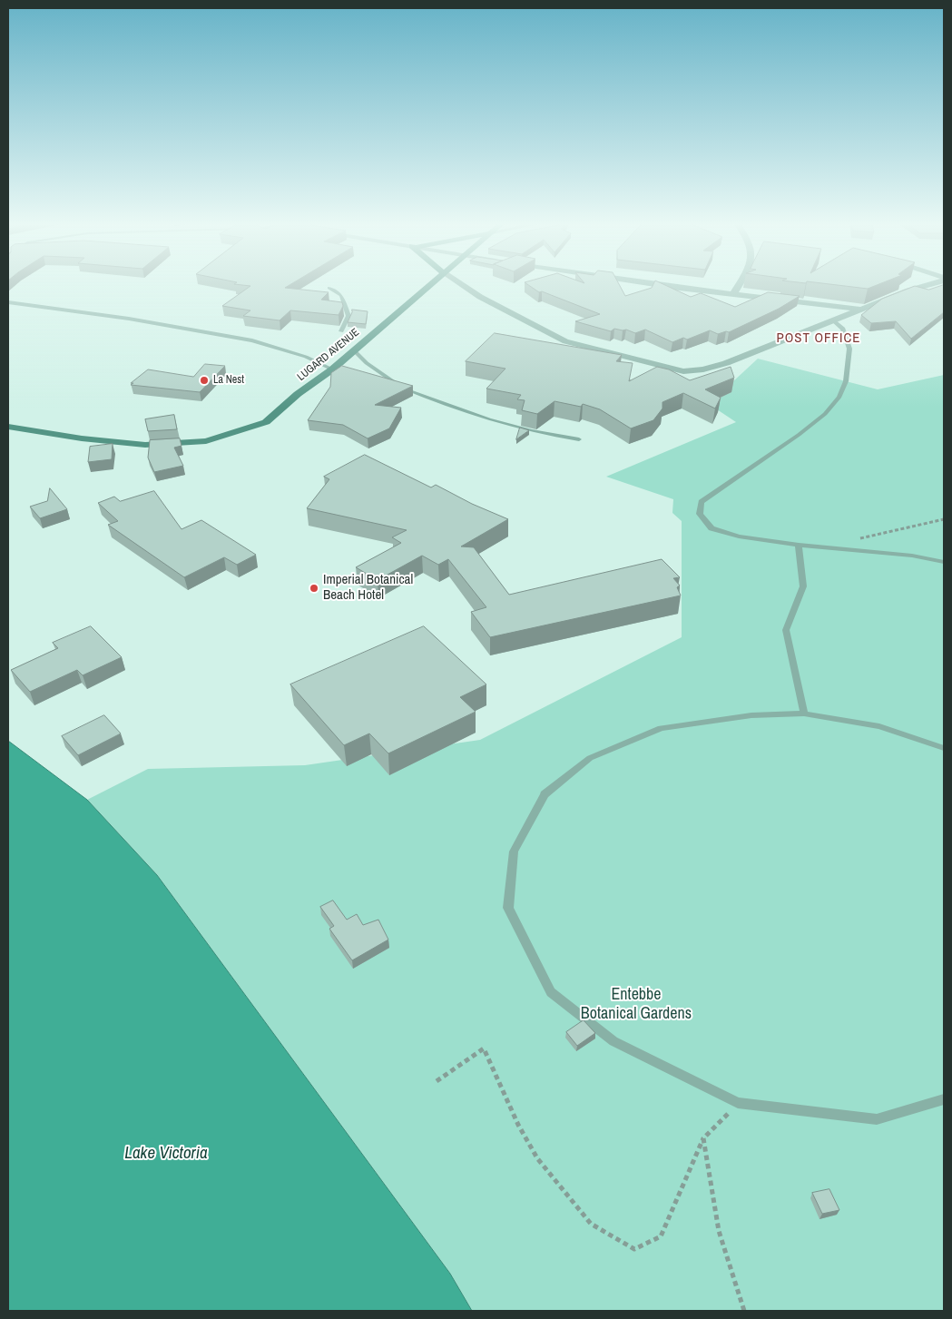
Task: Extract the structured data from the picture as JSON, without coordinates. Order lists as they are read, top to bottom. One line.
{"streets":{"street":["LUGARD AVENUE"]},"districts":["POST OFFICE"],"water":["Lake Victoria"],"parks":["Entebbe Botanical Gardens"],"places":["La Nest","Imperial Botanical Beach Hotel"]}
